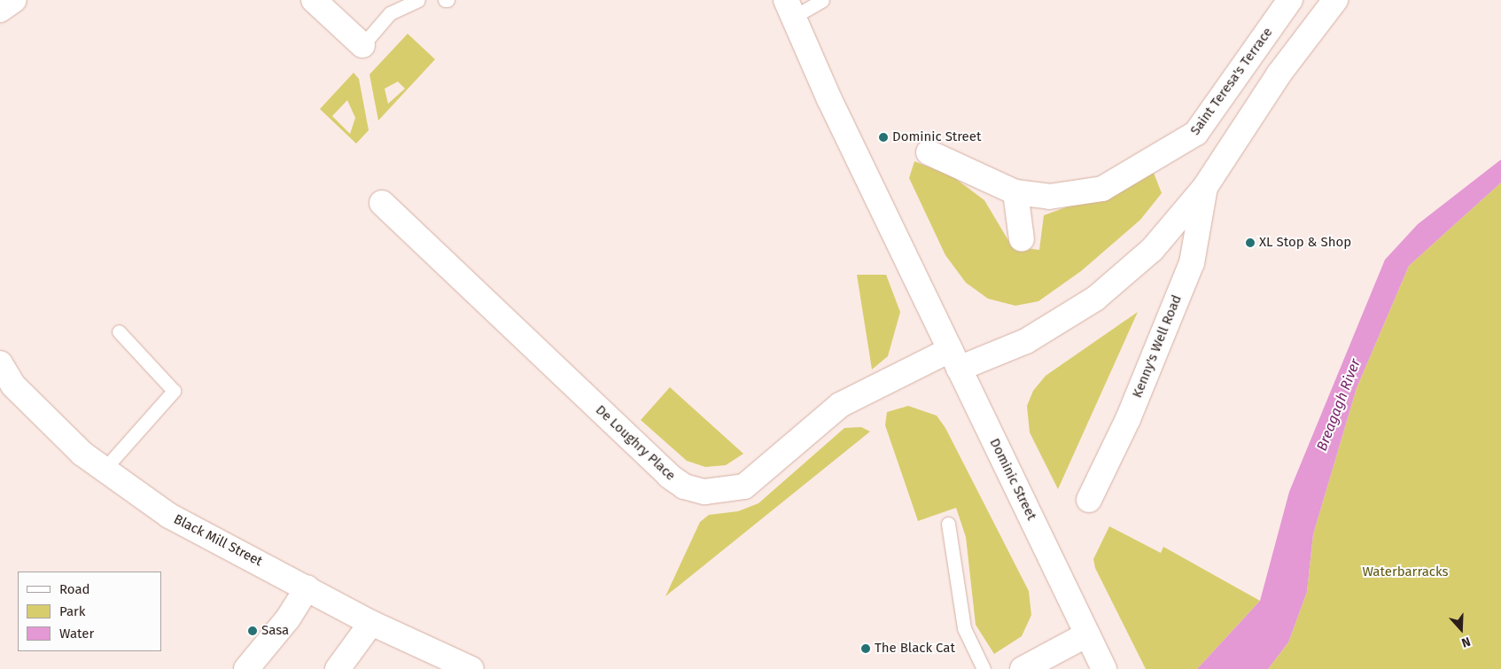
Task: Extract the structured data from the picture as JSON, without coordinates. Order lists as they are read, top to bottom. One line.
{"streets":{"street":["Saint Teresa's Terrace","Kenny's Well Road","De Loughry Place","Dominic Street","Black Mill Street"]},"crossings":[["Kenny's Well Road","De Loughry Place"],["Kenny's Well Road","Dominic Street"],["De Loughry Place","Dominic Street"]],"water":["Breagagh River"],"parks":["Waterbarracks"],"places":["Dominic Street","XL Stop & Shop","Sasa","The Black Cat"],"legend":["Road","Park","Water"],"north":"bottom"}
